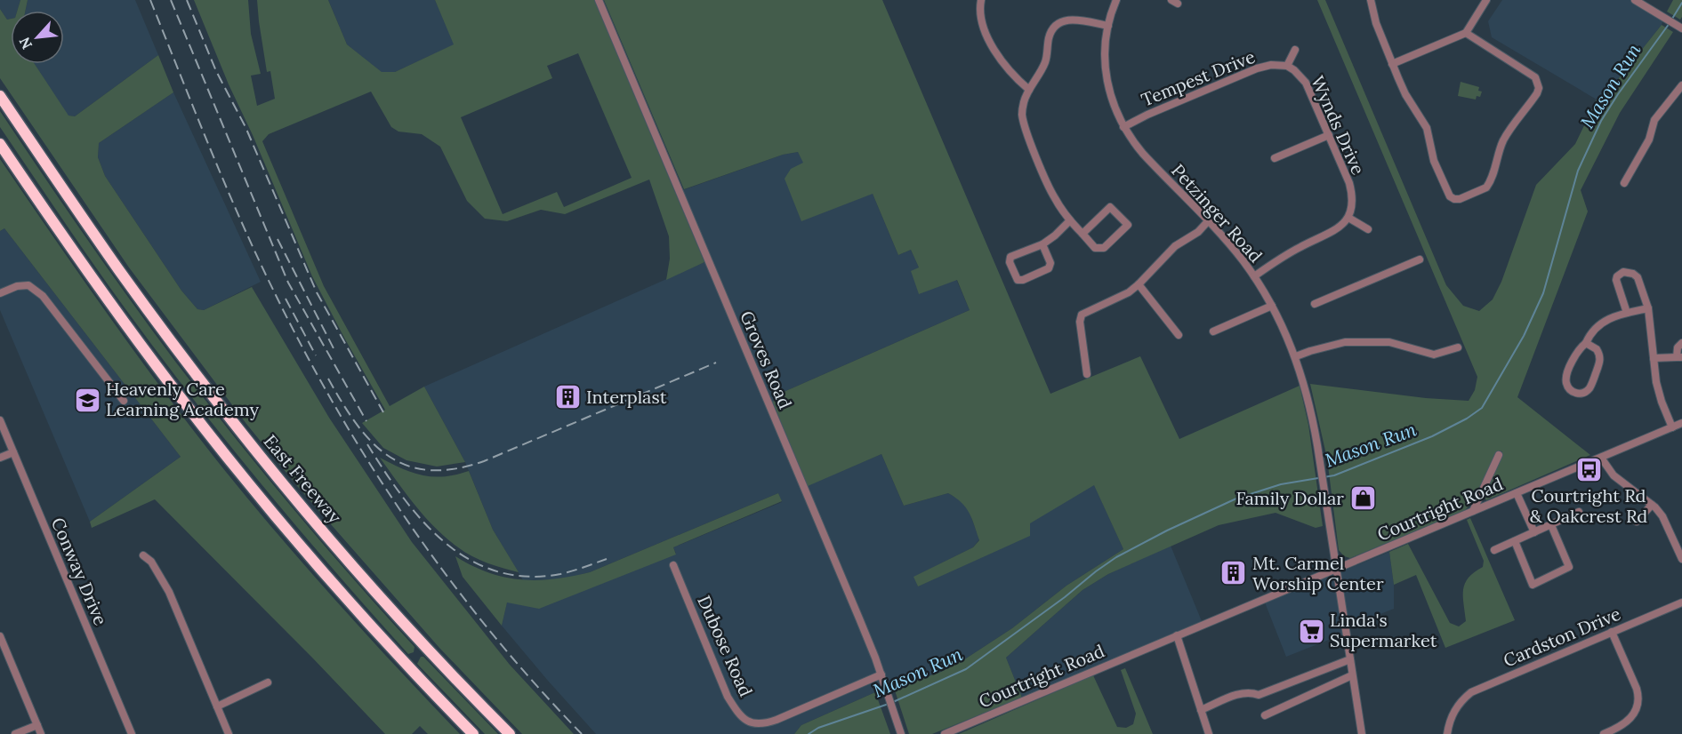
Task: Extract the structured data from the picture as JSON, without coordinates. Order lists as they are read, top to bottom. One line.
{"streets":{"highway":["East Freeway"],"street":["Tempest Drive","Wynds Drive","Petzinger Road","Groves Road","Courtright Road","Conway Drive","Cardston Drive","Dubose Road"]},"crossings":[["Tempest Drive","Wynds Drive"],["Tempest Drive","Petzinger Road"],["Petzinger Road","Courtright Road"],["Groves Road","Dubose Road"]],"water":["Mason Run"],"places":{"building":["Interplast","Mt. Carmel Worship Center"],"school or university":["Heavenly Care Learning Academy"],"bus stop":["Courtright Rd & Oakcrest Rd"],"shop":["Family Dollar"],"supermarket":["Linda's Supermarket"]},"north":"bottom left"}
